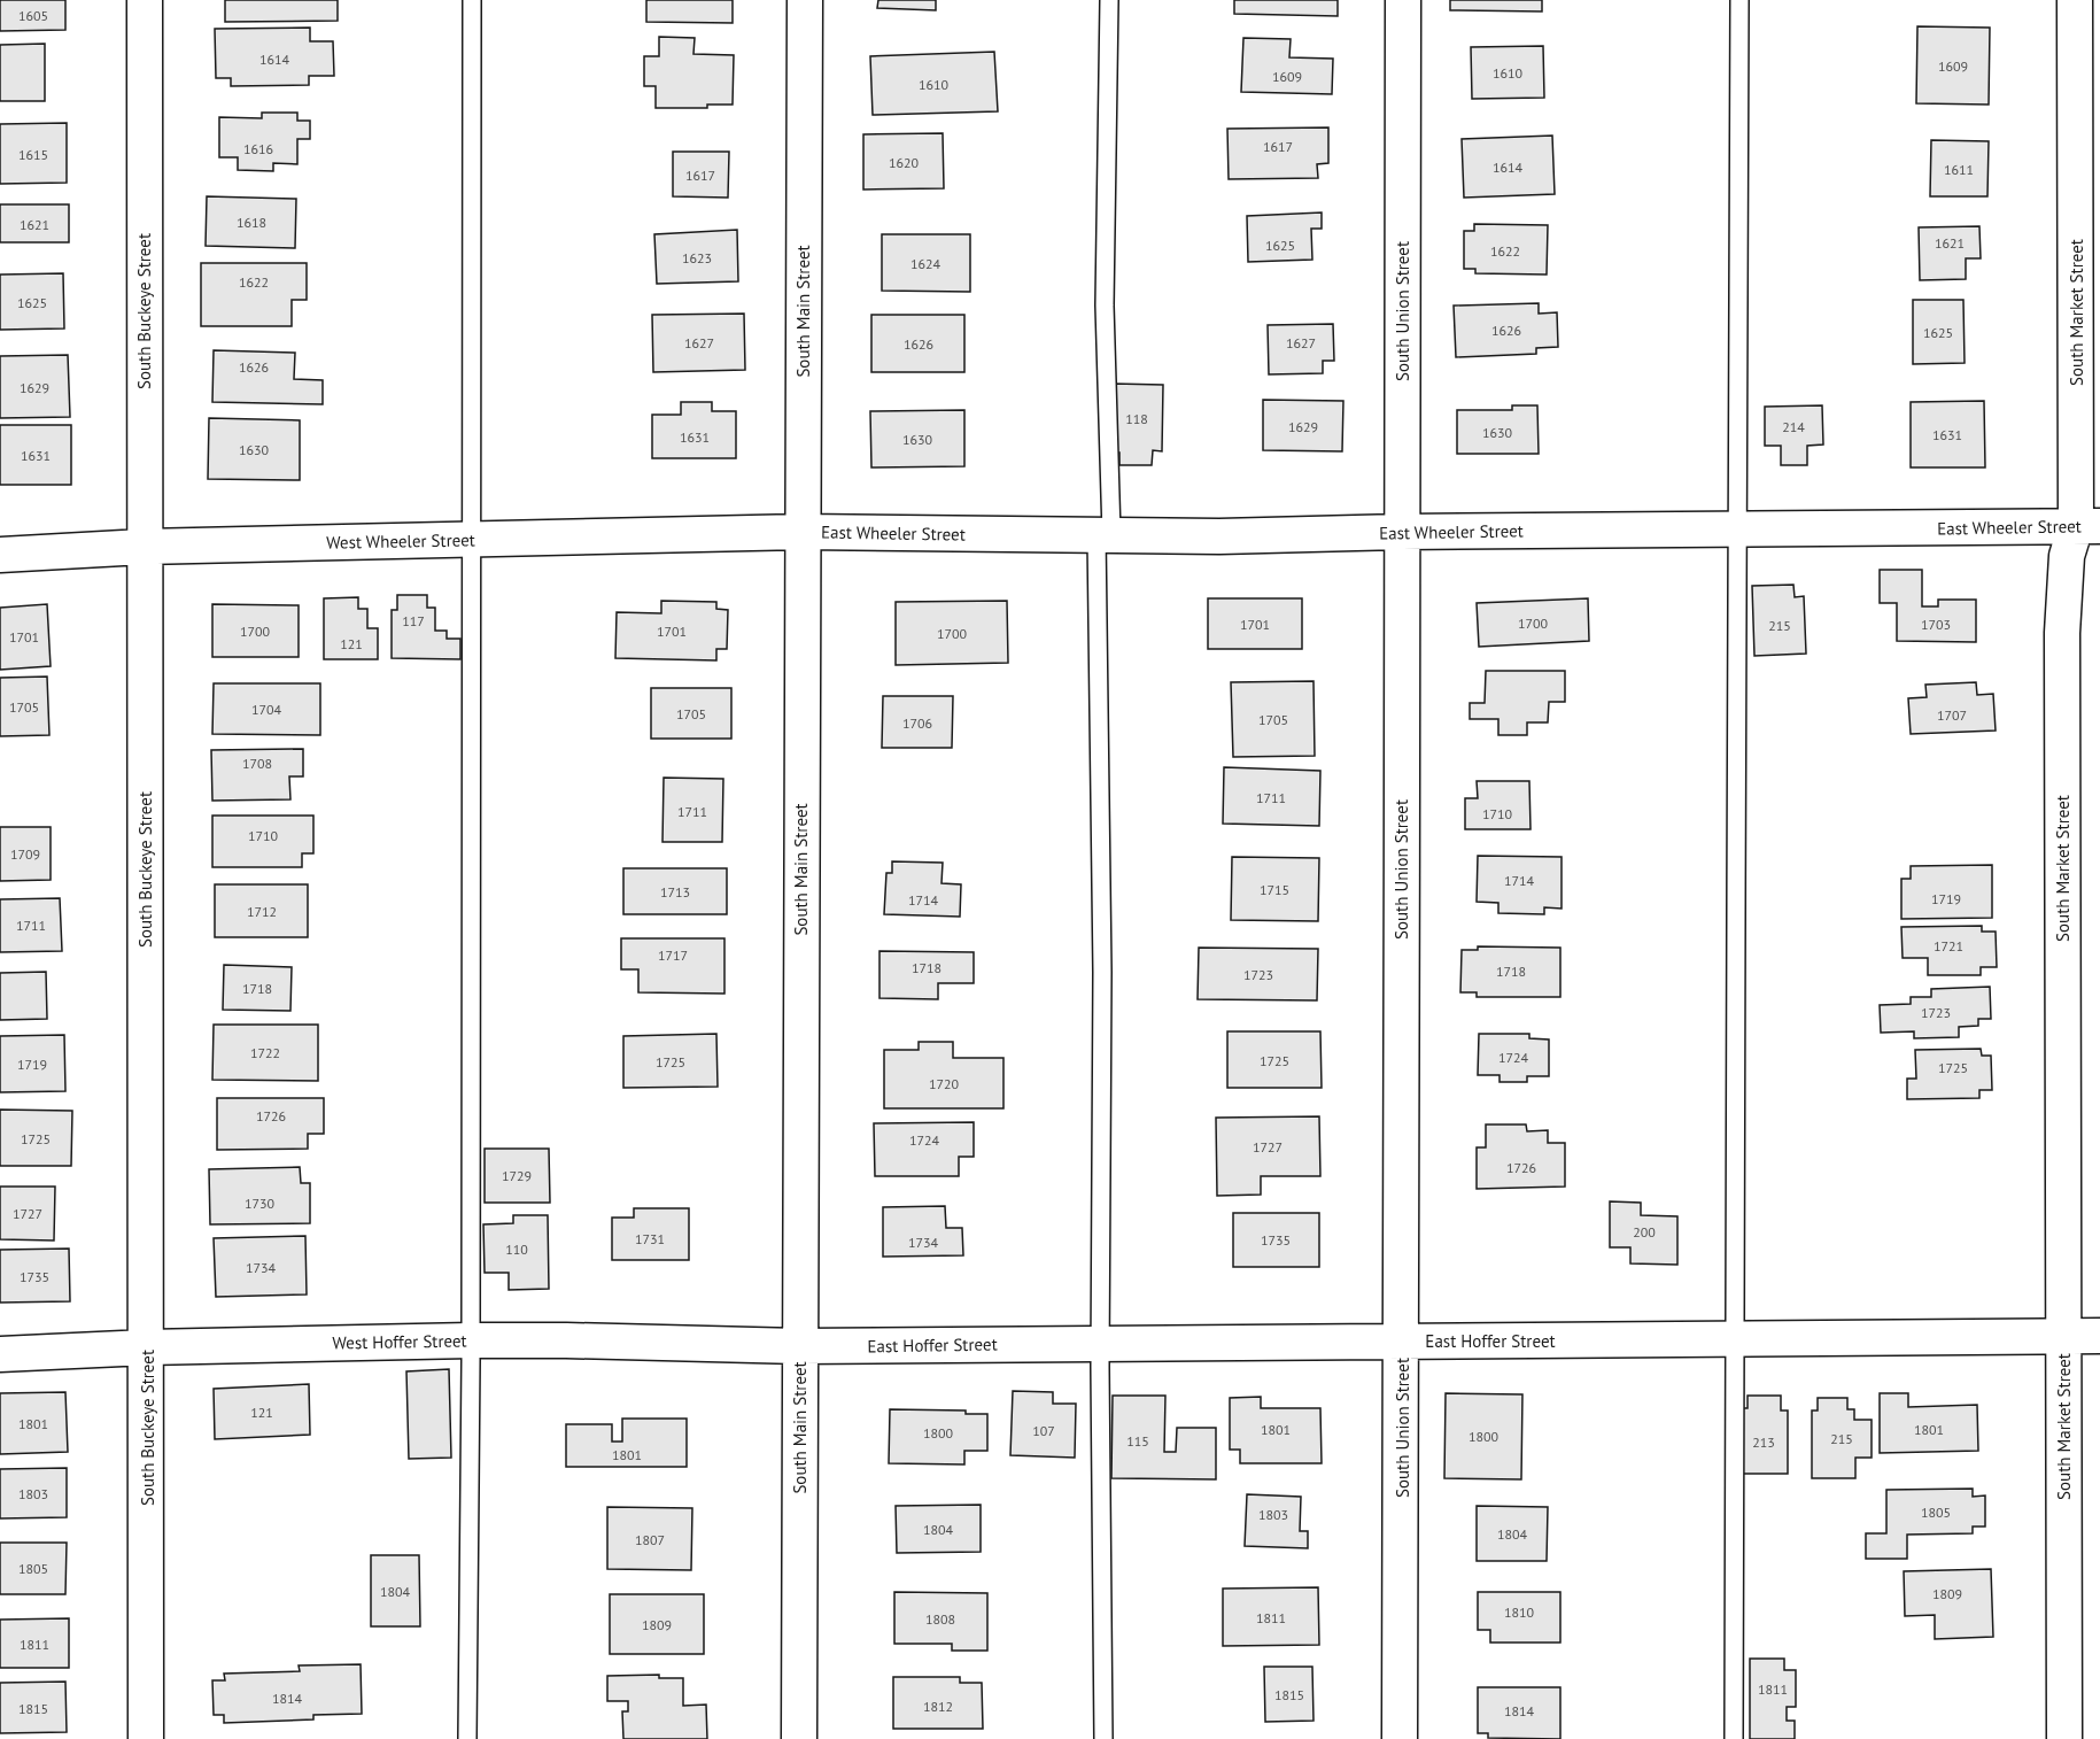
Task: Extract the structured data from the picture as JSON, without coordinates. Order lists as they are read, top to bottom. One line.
{"streets":{"street":["South Buckeye Street","South Main Street","South Union Street","South Market Street","East Wheeler Street","West Wheeler Street","East Hoffer Street","West Hoffer Street"]},"crossings":[["South Buckeye Street","West Wheeler Street"],["South Buckeye Street","West Hoffer Street"],["South Main Street","East Wheeler Street"],["South Main Street","West Wheeler Street"],["South Main Street","East Hoffer Street"],["South Main Street","West Hoffer Street"],["South Union Street","East Wheeler Street"],["South Union Street","East Hoffer Street"],["South Market Street","East Wheeler Street"],["South Market Street","East Hoffer Street"],["East Wheeler Street","West Wheeler Street"],["East Hoffer Street","West Hoffer Street"]],"house_numbers":["1605","1614","1609","1610","1609","1610","1617","1616","1615","1620","1614","1611","1617","1618","1621","1621","1625","1622","1623","1624","1622","1625","1626","1625","1627","1627","1626","1626","1629","118","1629","214","1630","1631","1631","1630","1630","1631","117","1700","1701","1703","215","1700","1701","1700","1701","121","1705","1704","1705","1707","1705","1706","1708","1711","1711","1710","1710","1709","1714","1715","1713","1719","1714","1712","1711","1721","1717","1718","1718","1723","1718","1723","1722","1724","1725","1725","1719","1725","1720","1726","1725","1724","1727","1726","1729","1730","1727","200","1731","1735","1734","110","1734","1735","121","1801","1801","1801","107","1800","1800","215","115","213","1801","1803","1805","1803","1804","1804","1807","1805","1804","1809","1810","1811","1808","1809","1811","1811","1815","1814","1812","1815","1814"]}
